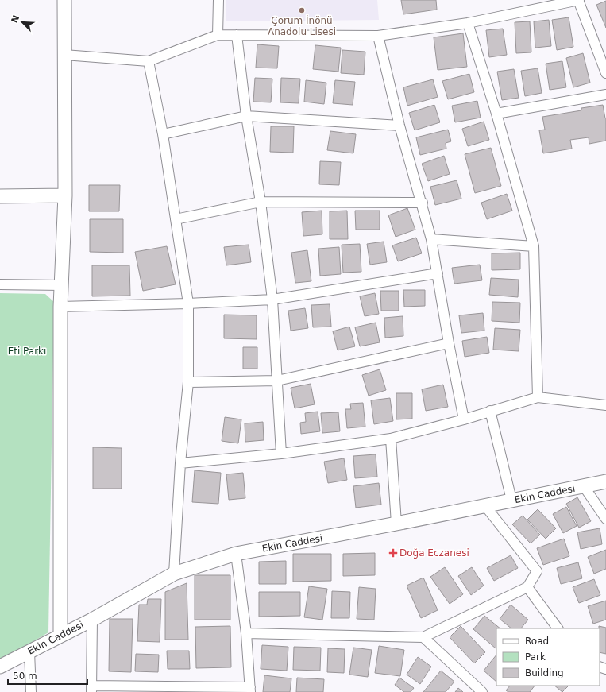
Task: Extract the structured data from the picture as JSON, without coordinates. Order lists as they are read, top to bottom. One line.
{"streets":{"street":["Ekin Caddesi"]},"parks":["Eti Parkı"],"places":{"other":["Çorum İnönü Anadolu Lisesi"],"health":["Doğa Eczanesi"]},"legend":["Road","Park","Building"],"scale_bar":"50 m","north":"top left"}
